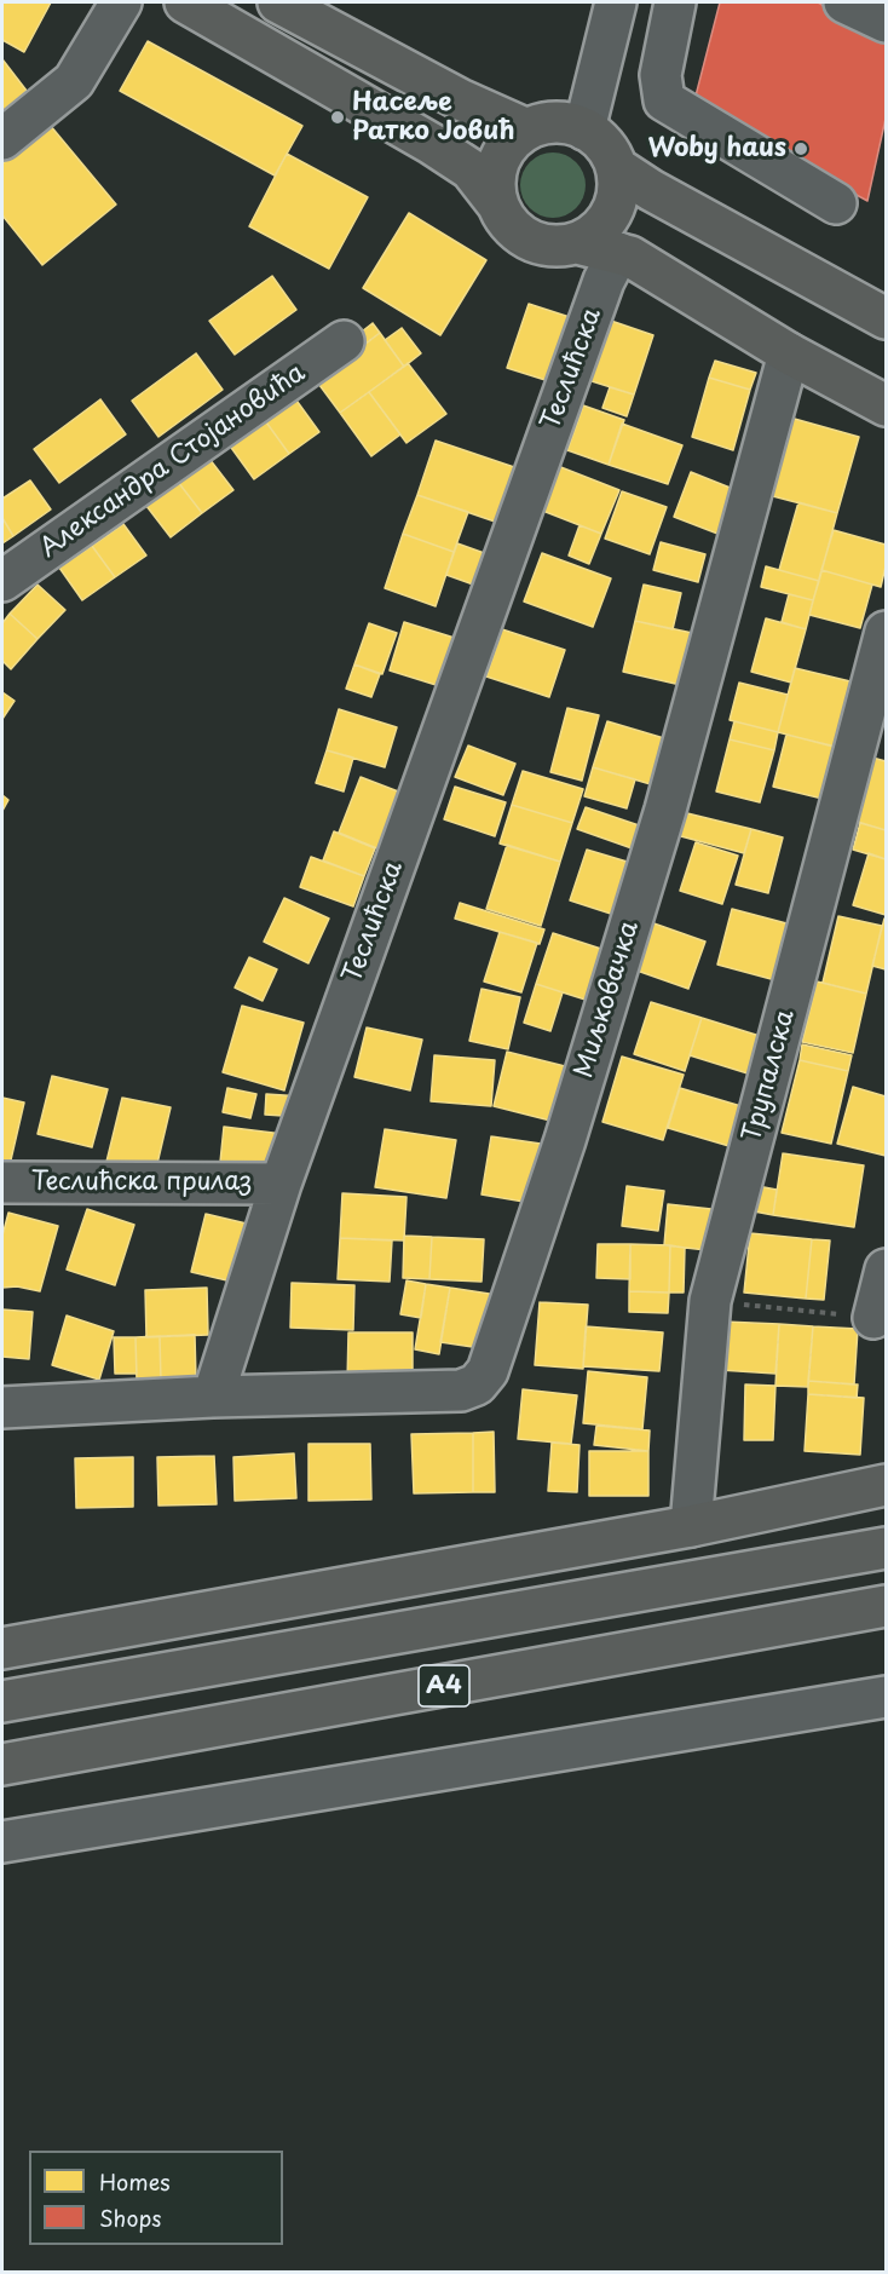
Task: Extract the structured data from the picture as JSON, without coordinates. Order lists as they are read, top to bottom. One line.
{"streets":{"main road":["A4"],"street":["Теслићска","Александра Стојановића","Миљковачка","Трупалска","Теслићска прилаз"]},"crossings":[["Теслићска","Миљковачка"],["Теслићска","Теслићска прилаз"]],"places":["Насеље Ратко Јовић","Woby haus"],"legend":["Homes","Shops"]}
